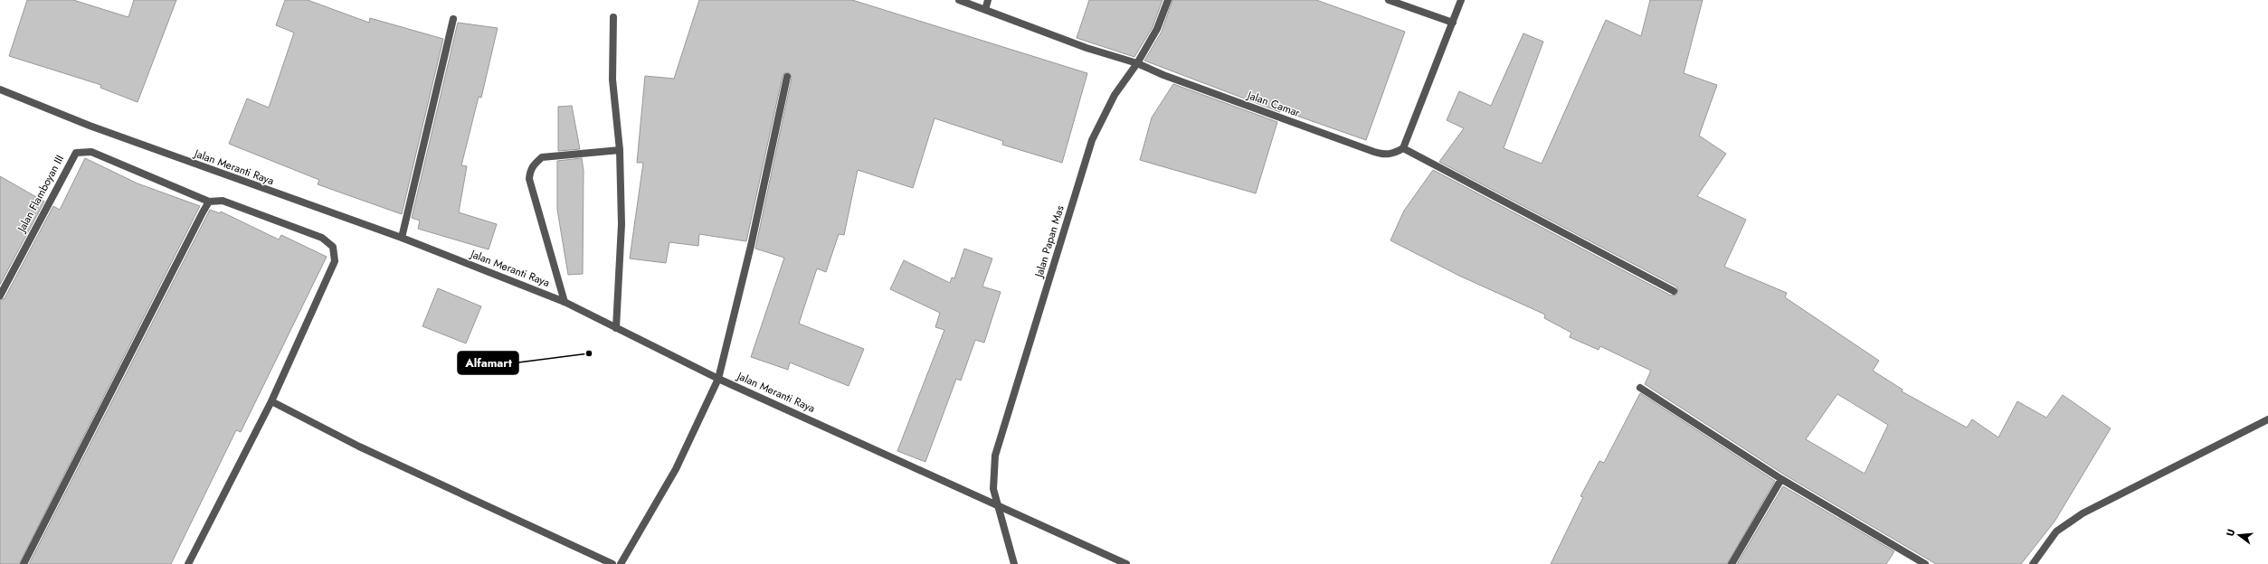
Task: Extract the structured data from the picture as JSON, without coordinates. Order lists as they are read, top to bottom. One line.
{"streets":{"street":["Jalan Camar","Jalan Meranti Raya","Jalan Flamboyan III","Jalan Papan Mas"]},"crossings":[["Jalan Camar","Jalan Papan Mas"],["Jalan Meranti Raya","Jalan Papan Mas"]],"places":["Alfamart"],"north":"left"}
